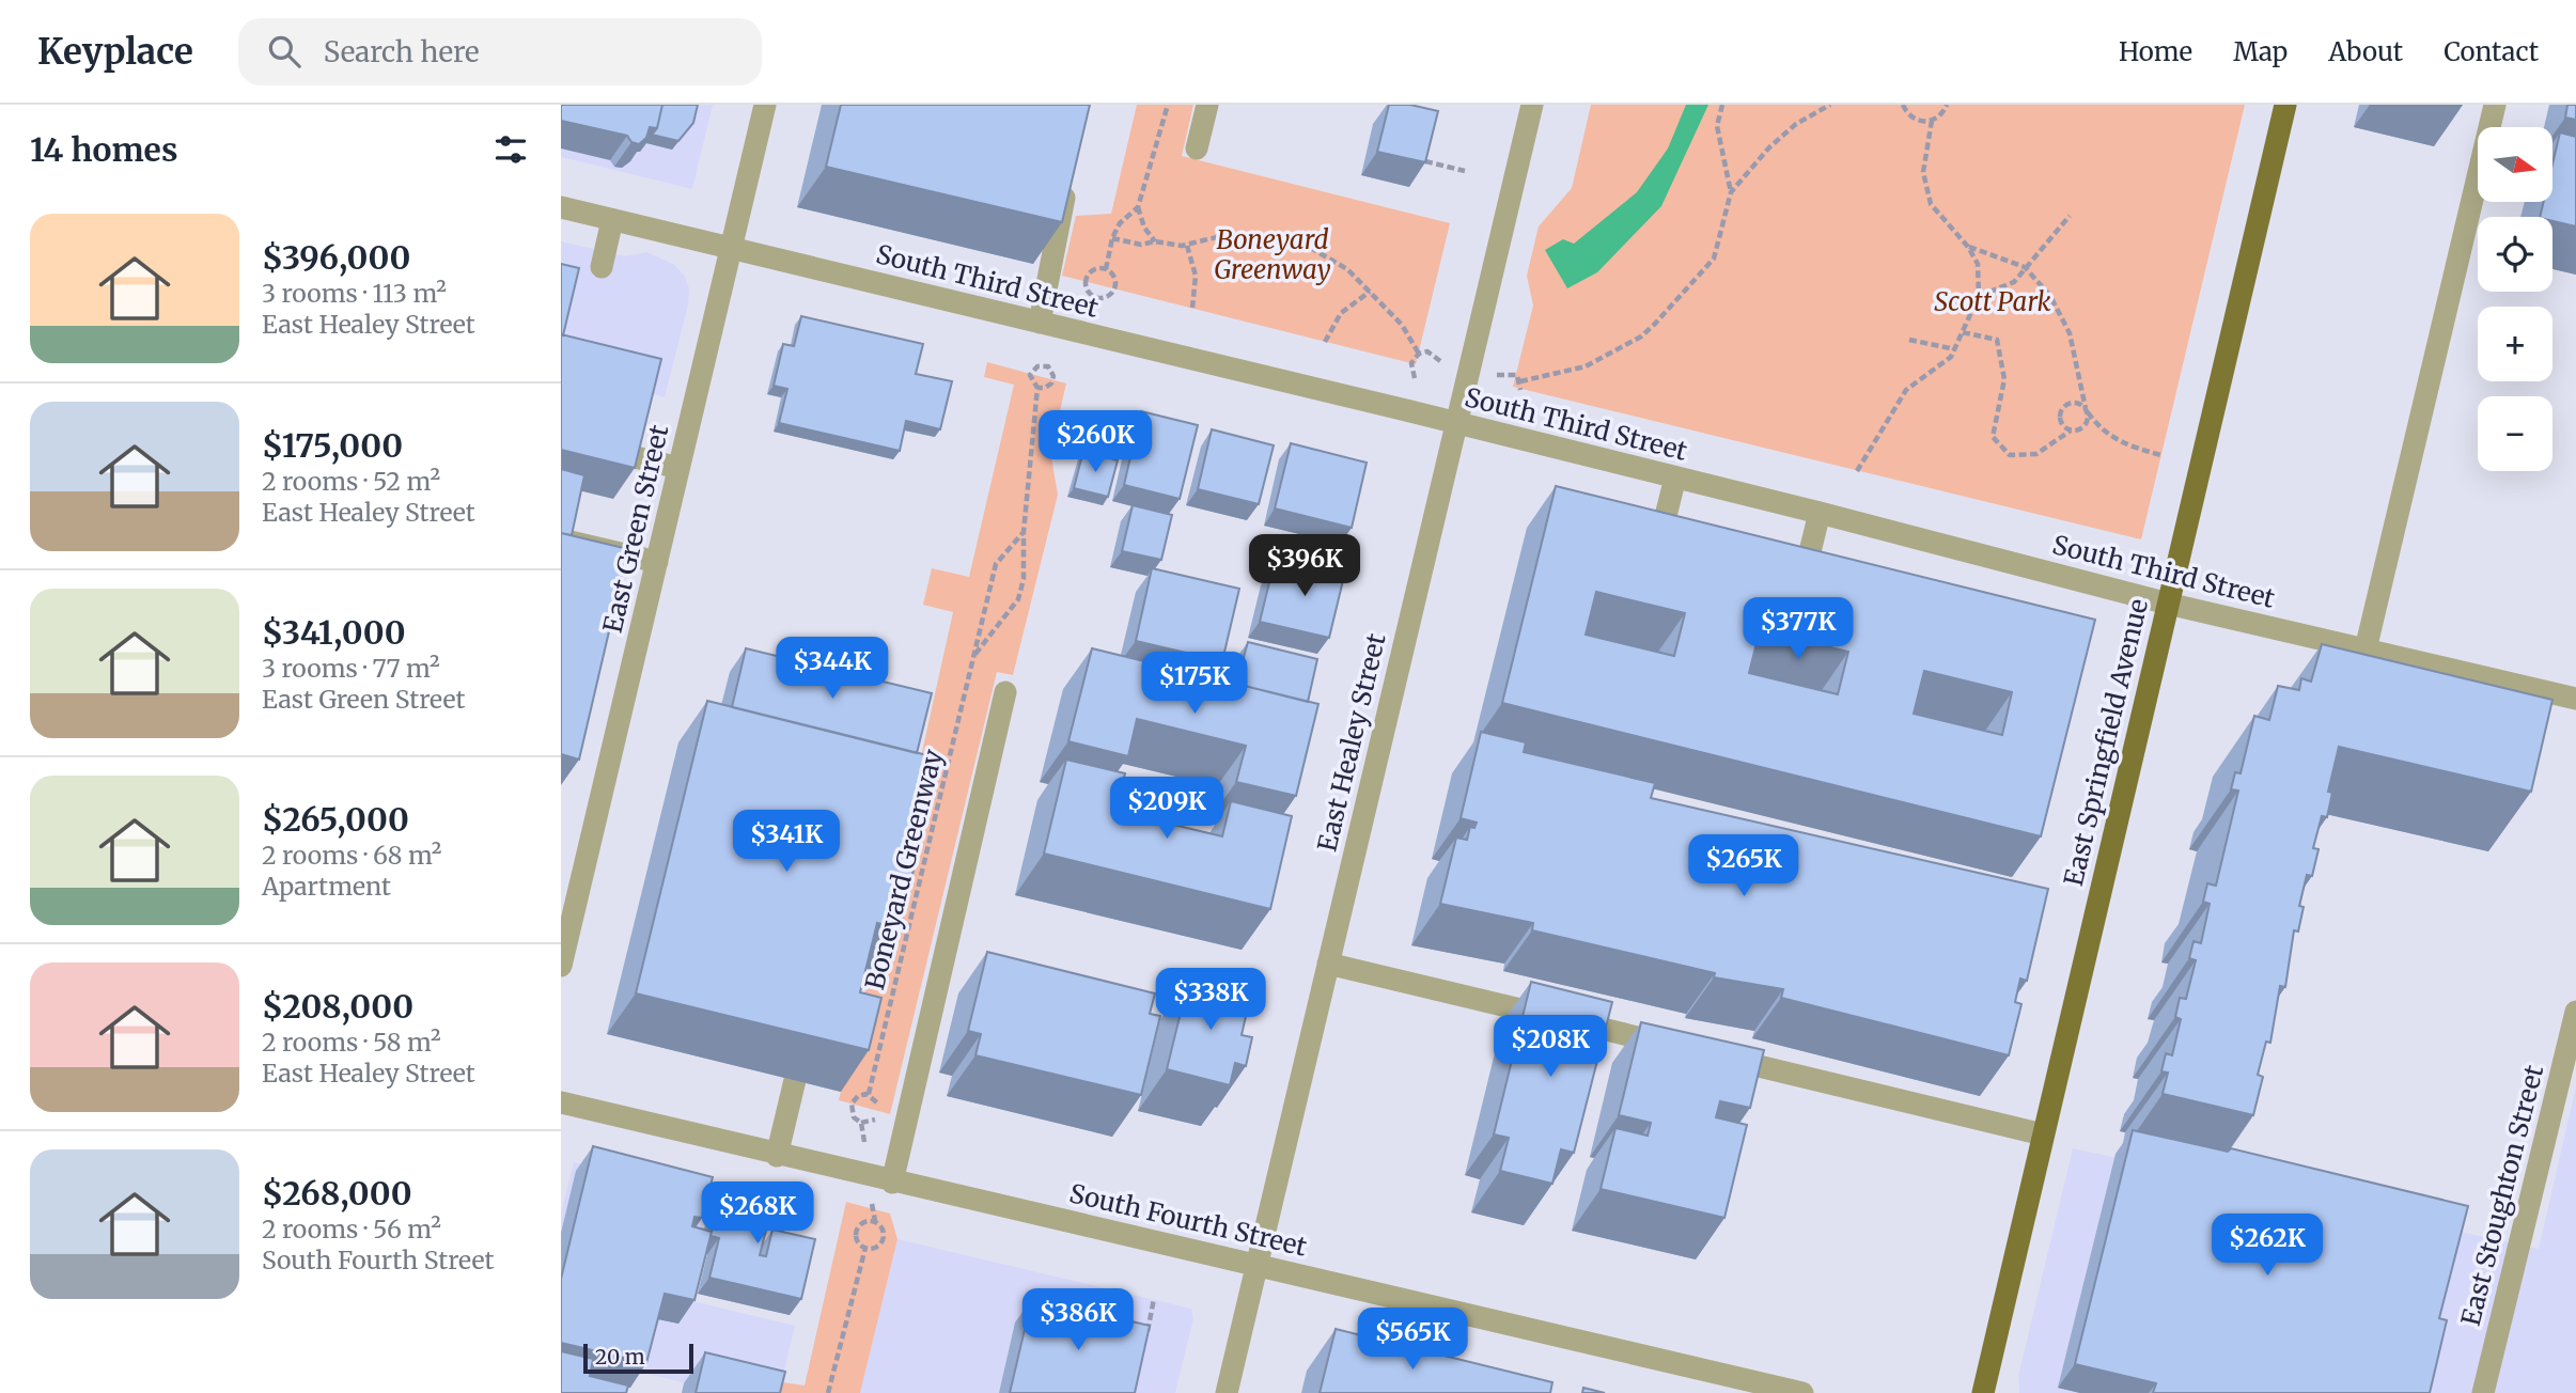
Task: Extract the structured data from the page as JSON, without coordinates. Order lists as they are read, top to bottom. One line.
{"streets":{"main road":["East Springfield Avenue"],"street":["South Third Street","East Green Street","East Healey Street","East Stoughton Street","South Fourth Street"],"path":["Boneyard Greenway"]},"crossings":[["South Third Street","East Green Street"],["South Third Street","East Healey Street"],["South Third Street","East Springfield Avenue"],["East Healey Street","South Fourth Street"]],"parks":["Boneyard Greenway","Scott Park"],"scale_bar":"20 m","north":"right","page":{"header":"Keyplace","search":"Search here","nav":["Home","Map","About","Contact"],"heading":"14 homes","map_buttons":["+","−"],"list":[{"name":"$396,000","note":"3 rooms · 113 m² · East Healey Street"},{"name":"$175,000","note":"2 rooms · 52 m² · East Healey Street"},{"name":"$341,000","note":"3 rooms · 77 m² · East Green Street"},{"name":"$265,000","note":"2 rooms · 68 m² · Apartment"},{"name":"$208,000","note":"2 rooms · 58 m² · East Healey Street"},{"name":"$268,000","note":"2 rooms · 56 m² · South Fourth Street"}],"price":["$260K","$396K","$377K","$344K","$175K","$209K","$341K","$265K","$338K","$208K","$268K","$262K","$386K","$565K"],"scale":"20 m"}}
